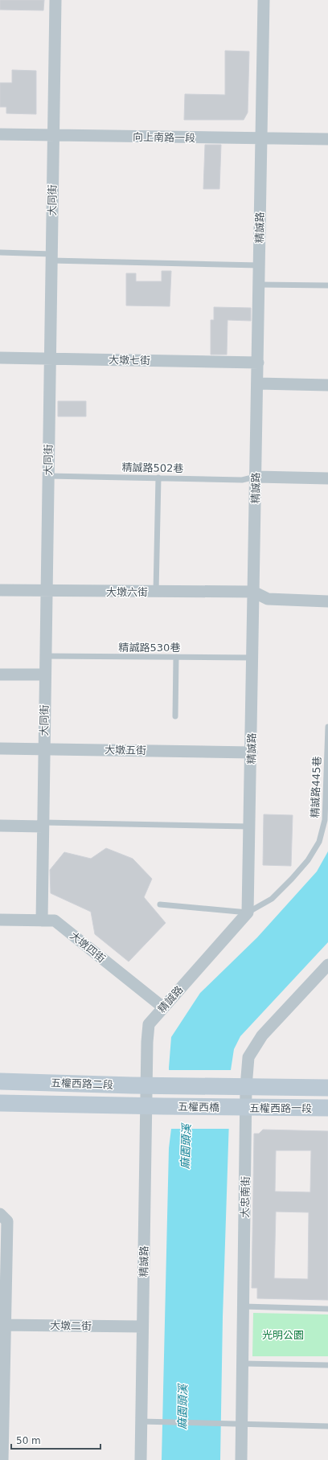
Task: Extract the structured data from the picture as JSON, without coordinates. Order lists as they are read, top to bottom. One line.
{"streets":{"main road":["五權西路二段","五權西橋","五權西路一段"],"street":["向上南路一段","大同街","精誠路","大墩七街","大墩六街","大墩五街","大墩四街","大忠南街","大墩二街"],"lane":["精誠路502巷","精誠路530巷","精誠路445巷"]},"crossings":[["向上南路一段","大同街"],["向上南路一段","精誠路"],["大同街","大墩七街"],["大同街","精誠路502巷"],["大同街","大墩六街"],["大同街","精誠路530巷"],["大同街","大墩五街"],["大同街","大墩四街"],["精誠路","大墩七街"],["精誠路","精誠路502巷"],["精誠路","大墩六街"],["精誠路","精誠路530巷"],["精誠路","大墩五街"],["精誠路","精誠路445巷"],["精誠路","大墩四街"],["精誠路","五權西路二段"],["精誠路","大墩二街"],["五權西路二段","五權西橋"],["五權西橋","五權西路一段"],["五權西橋","大忠南街"],["五權西路一段","大忠南街"]],"water":["麻園頭溪"],"parks":["光明公園"],"scale_bar":"50 m"}
